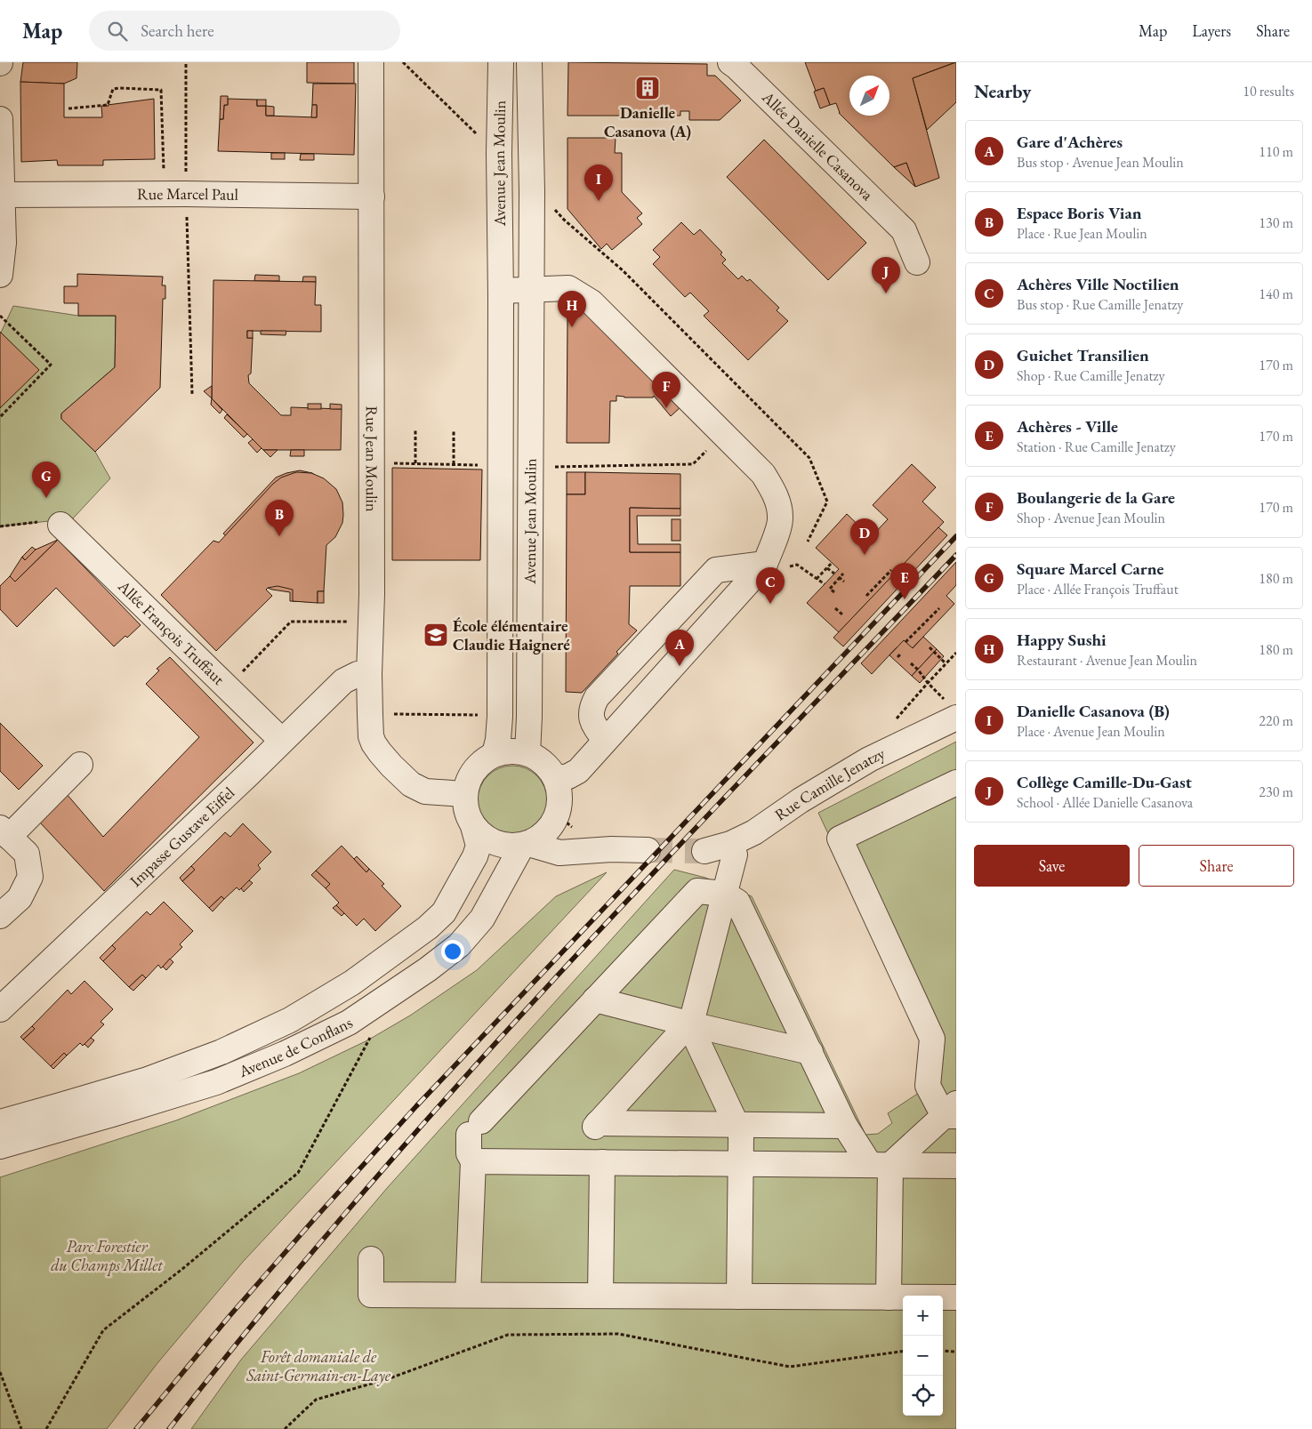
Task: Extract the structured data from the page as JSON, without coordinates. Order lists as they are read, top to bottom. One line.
{"streets":{"street":["Allée Danielle Casanova","Avenue Jean Moulin","Rue Marcel Paul","Rue Jean Moulin","Allée François Truffaut","Rue Camille Jenatzy","Impasse Gustave Eiffel","Avenue de Conflans"]},"crossings":[["Avenue Jean Moulin","Rue Jean Moulin"],["Avenue Jean Moulin","Avenue de Conflans"],["Rue Marcel Paul","Rue Jean Moulin"],["Rue Jean Moulin","Impasse Gustave Eiffel"],["Rue Jean Moulin","Avenue de Conflans"],["Allée François Truffaut","Impasse Gustave Eiffel"]],"parks":["Parc Forestier du Champs Millet","Forêt domaniale de Saint-Germain-en-Laye"],"places":{"building":["Danielle Casanova (A)"],"school or university":["École élémentaire Claudie Haigneré"]},"north":"top right","page":{"header":"Map","search":"Search here","nav":["Map","Layers","Share"],"heading":["Nearby","10 results"],"list":[{"mark":"A","name":"Gare d'Achères","note":"Bus stop · Avenue Jean Moulin","value":"110 m"},{"mark":"B","name":"Espace Boris Vian","note":"Place · Rue Jean Moulin","value":"130 m"},{"mark":"C","name":"Achères Ville Noctilien","note":"Bus stop · Rue Camille Jenatzy","value":"140 m"},{"mark":"D","name":"Guichet Transilien","note":"Shop · Rue Camille Jenatzy","value":"170 m"},{"mark":"E","name":"Achères - Ville","note":"Station · Rue Camille Jenatzy","value":"170 m"},{"mark":"F","name":"Boulangerie de la Gare","note":"Shop · Avenue Jean Moulin","value":"170 m"},{"mark":"G","name":"Square Marcel Carne","note":"Place · Allée François Truffaut","value":"180 m"},{"mark":"H","name":"Happy Sushi","note":"Restaurant · Avenue Jean Moulin","value":"180 m"},{"mark":"I","name":"Danielle Casanova (B)","note":"Place · Avenue Jean Moulin","value":"220 m"},{"mark":"J","name":"Collège Camille-Du-Gast","note":"School · Allée Danielle Casanova","value":"230 m"}],"pins":["I","J","H","F","G","B","D","E","C","A"],"buttons":["Save","Share"],"map_buttons":["+","−"]}}
